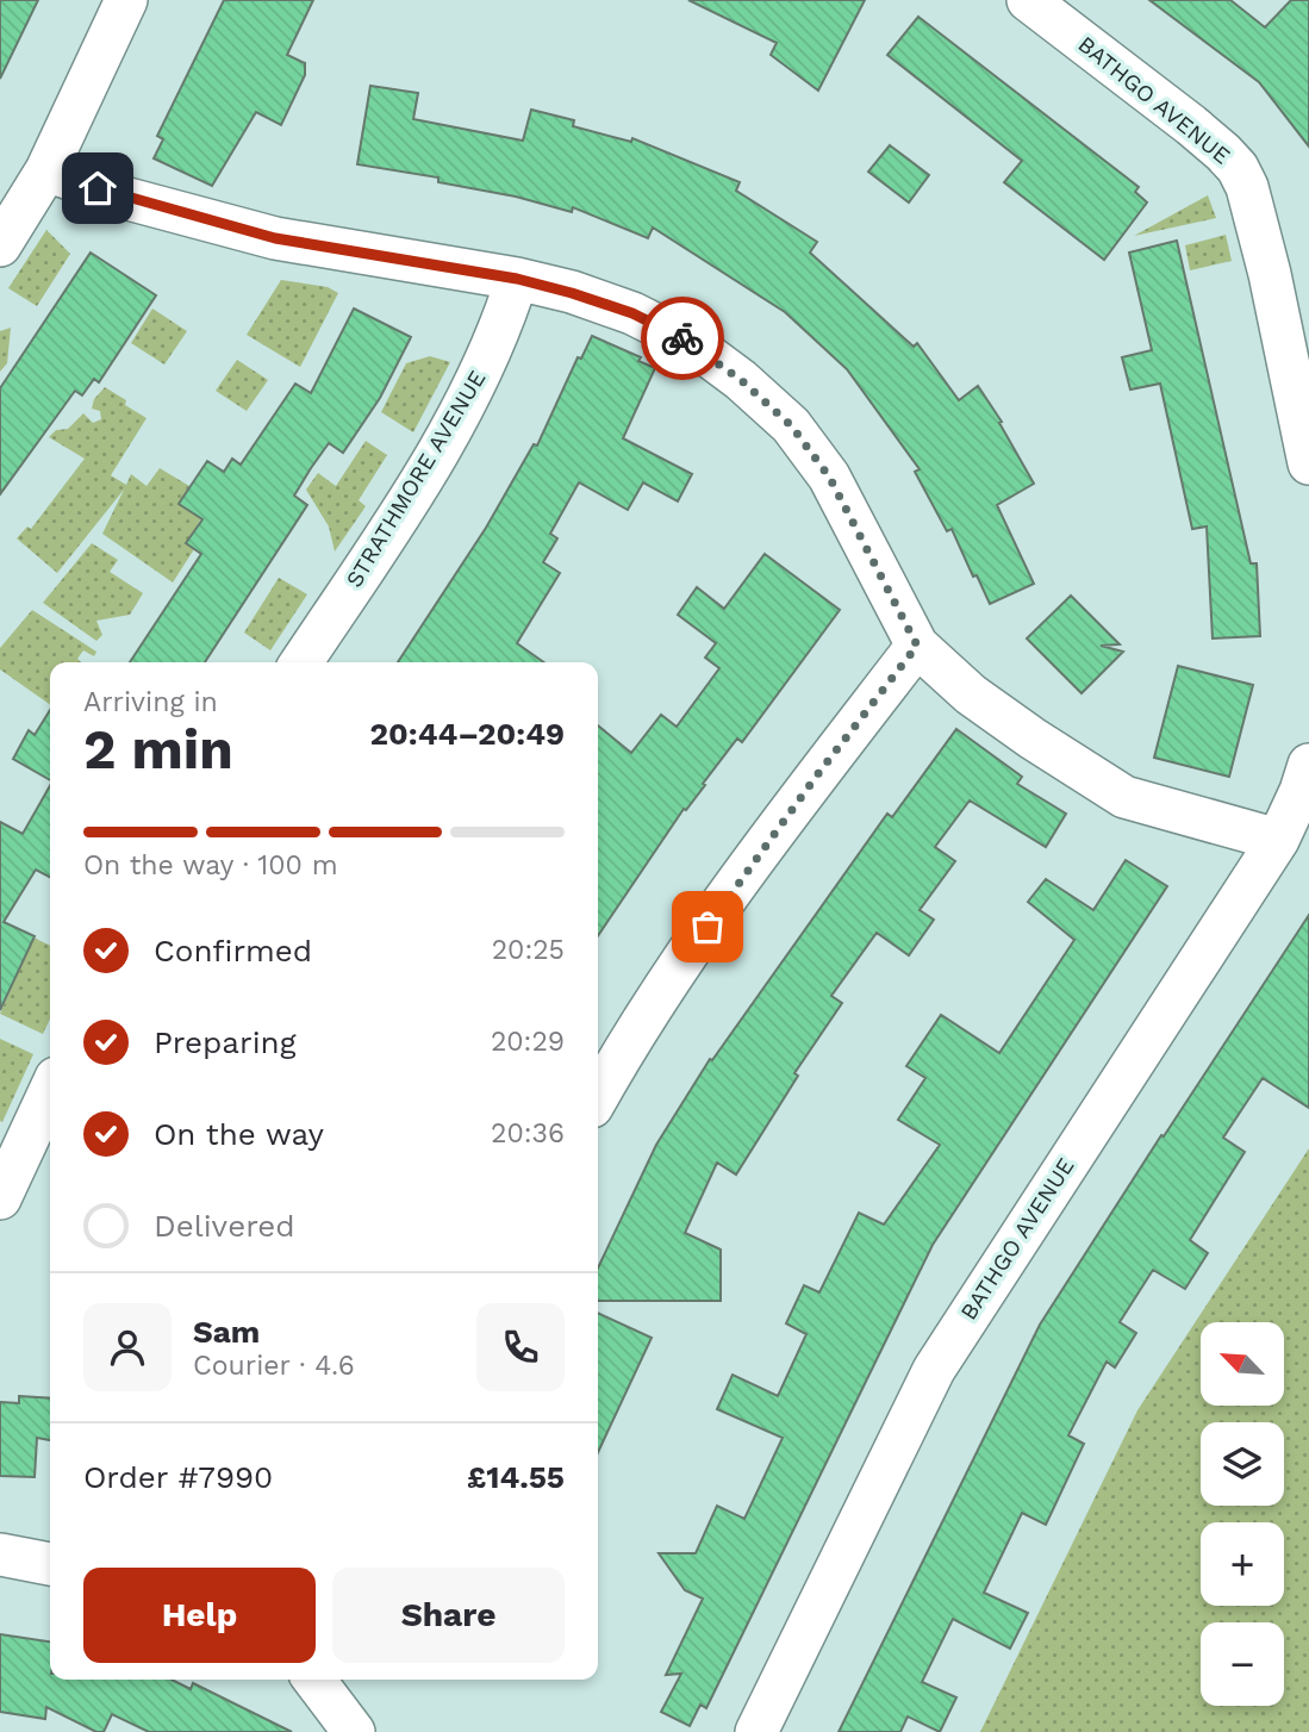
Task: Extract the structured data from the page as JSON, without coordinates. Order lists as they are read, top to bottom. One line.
{"streets":{"street":["BATHGO AVENUE","STRATHMORE AVENUE"]},"north":"top left","page":{"heading":["2 min","Arriving in","20:44–20:49"],"panel":["Sam","Courier · 4.6","Order #7990","£14.55"],"bar":"On the way · 100 m","list":[["Confirmed","20:25"],["Preparing","20:29"],["On the way","20:36"],"Delivered"],"map_buttons":["+","−"],"buttons":["Help","Share"]}}
